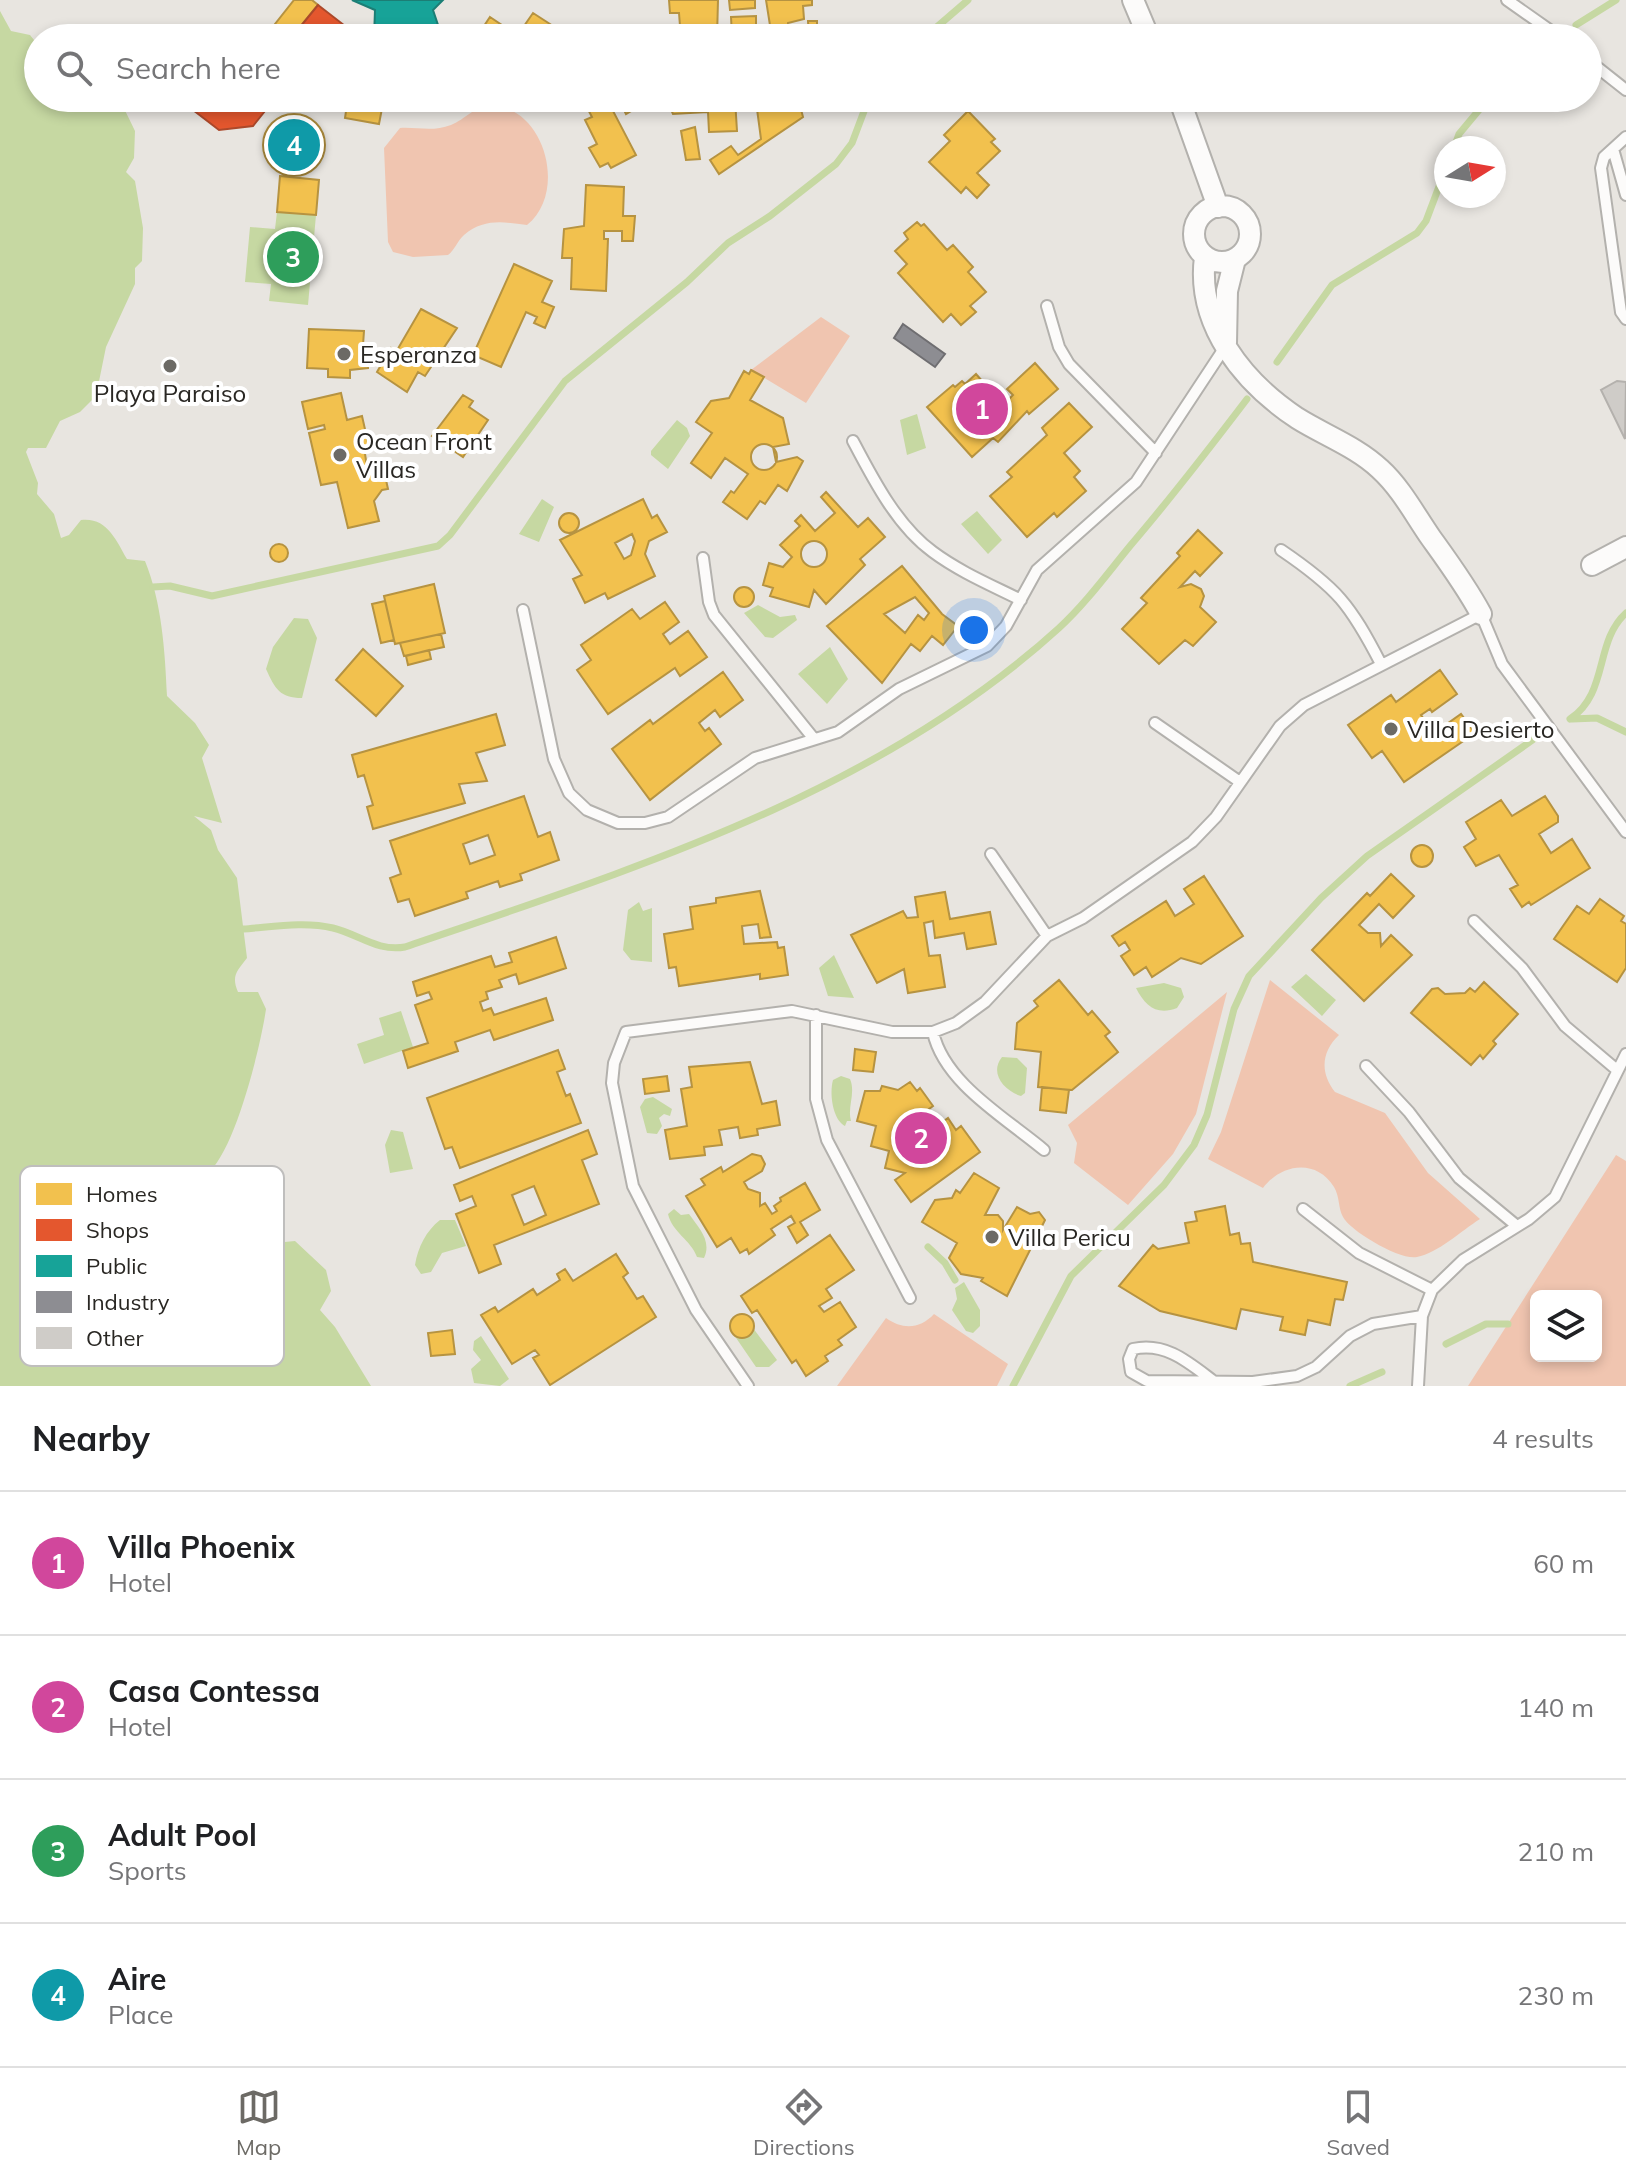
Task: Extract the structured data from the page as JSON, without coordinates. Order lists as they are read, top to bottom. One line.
{"places":["Esperanza","Playa Paraiso","Ocean Front Villas","Villa Desierto","Villa Pericu"],"legend":["Homes","Shops","Public","Industry","Other"],"north":"right","page":{"search":"Search here","pins":["4","3","1","2"],"heading":["Nearby","4 results"],"list":[{"mark":"1","name":"Villa Phoenix","note":"Hotel","value":"60 m"},{"mark":"2","name":"Casa Contessa","note":"Hotel","value":"140 m"},{"mark":"3","name":"Adult Pool","note":"Sports","value":"210 m"},{"mark":"4","name":"Aire","note":"Place","value":"230 m"}],"nav":["Map","Directions","Saved"]}}
